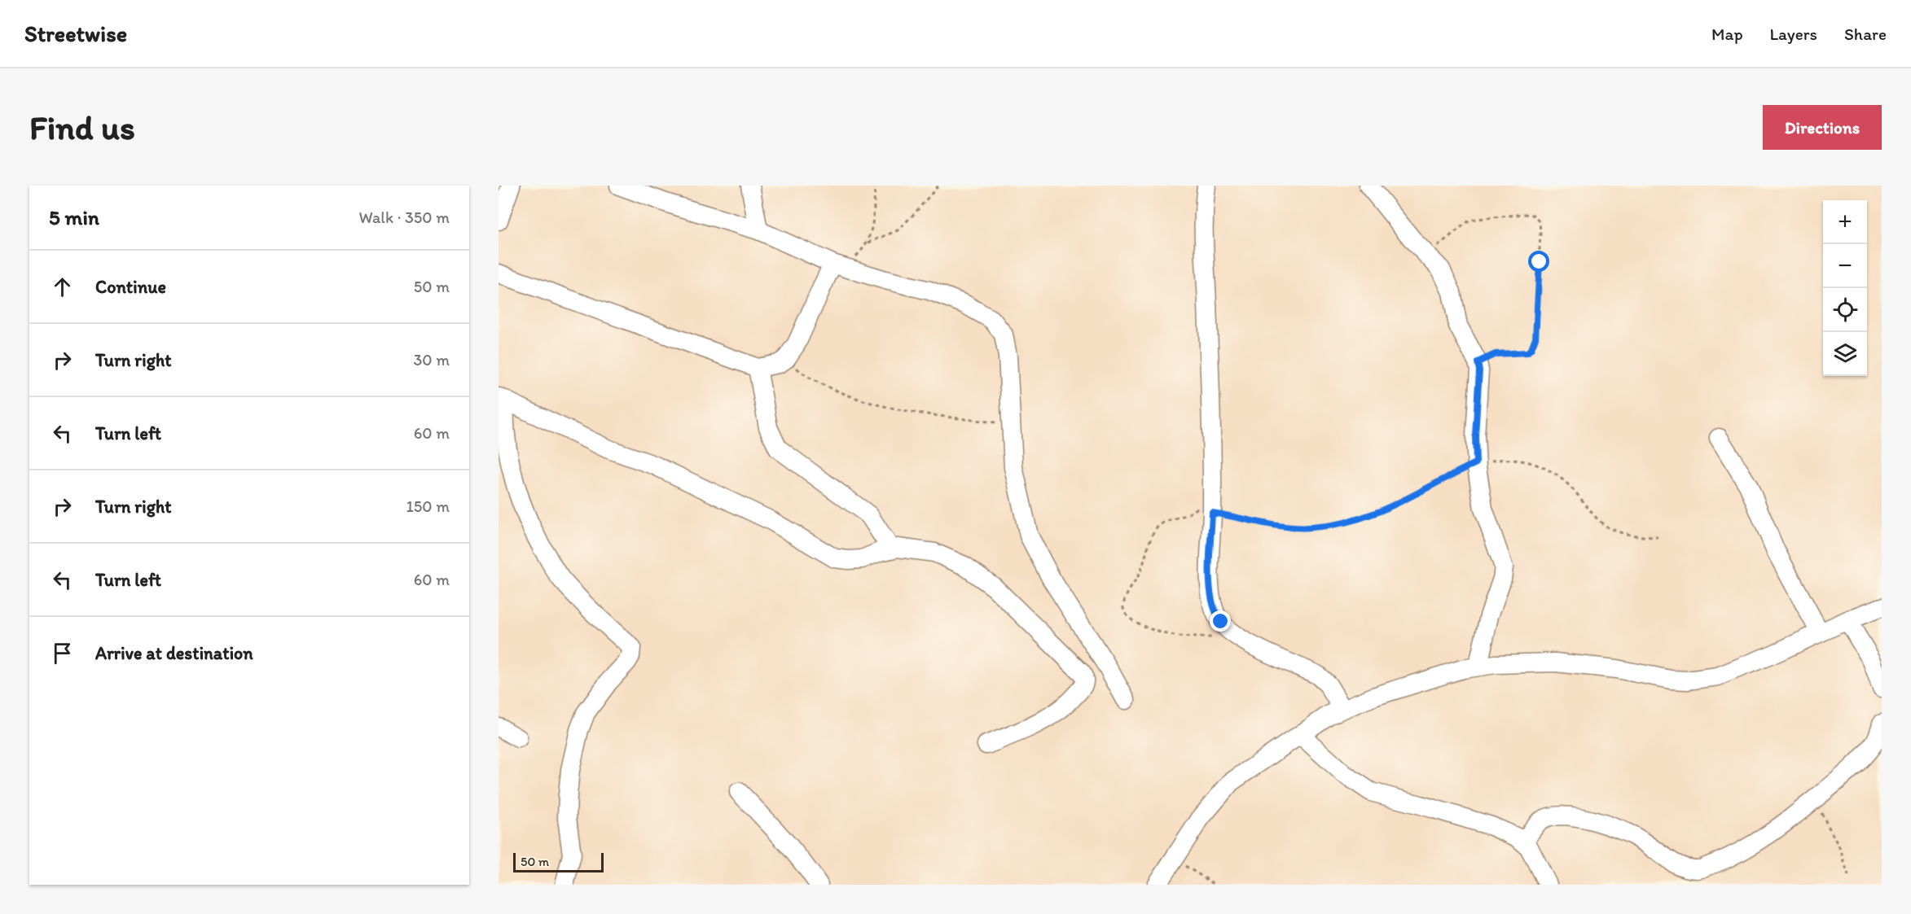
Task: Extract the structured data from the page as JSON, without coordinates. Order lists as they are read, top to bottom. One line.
{"scale_bar":"50 m","page":{"header":"Streetwise","nav":["Map","Layers","Share"],"buttons":"Directions","title":"Find us","heading":["5 min","Walk · 350 m"],"map_buttons":["+","−"],"list":[["Continue","50 m"],["Turn right","30 m"],["Turn left","60 m"],["Turn right","150 m"],["Turn left","60 m"],"Arrive at destination"],"scale":"50 m"}}
